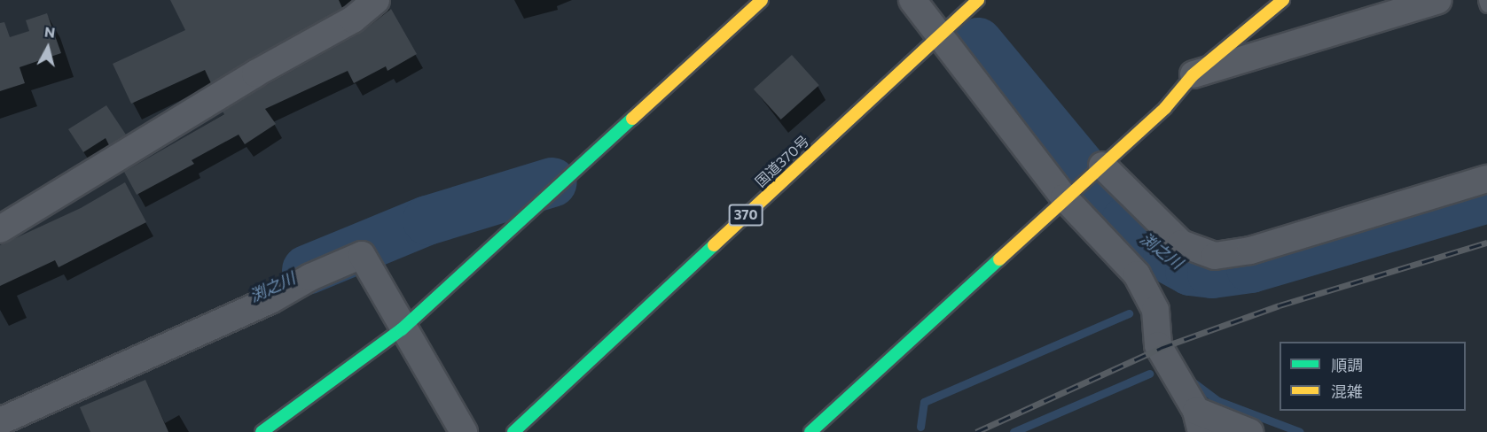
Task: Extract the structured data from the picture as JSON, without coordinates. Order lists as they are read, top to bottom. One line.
{"streets":{"main road":["国道370号","370"]},"water":["渕之川"],"legend":["順調","混雑"],"north":"top"}
